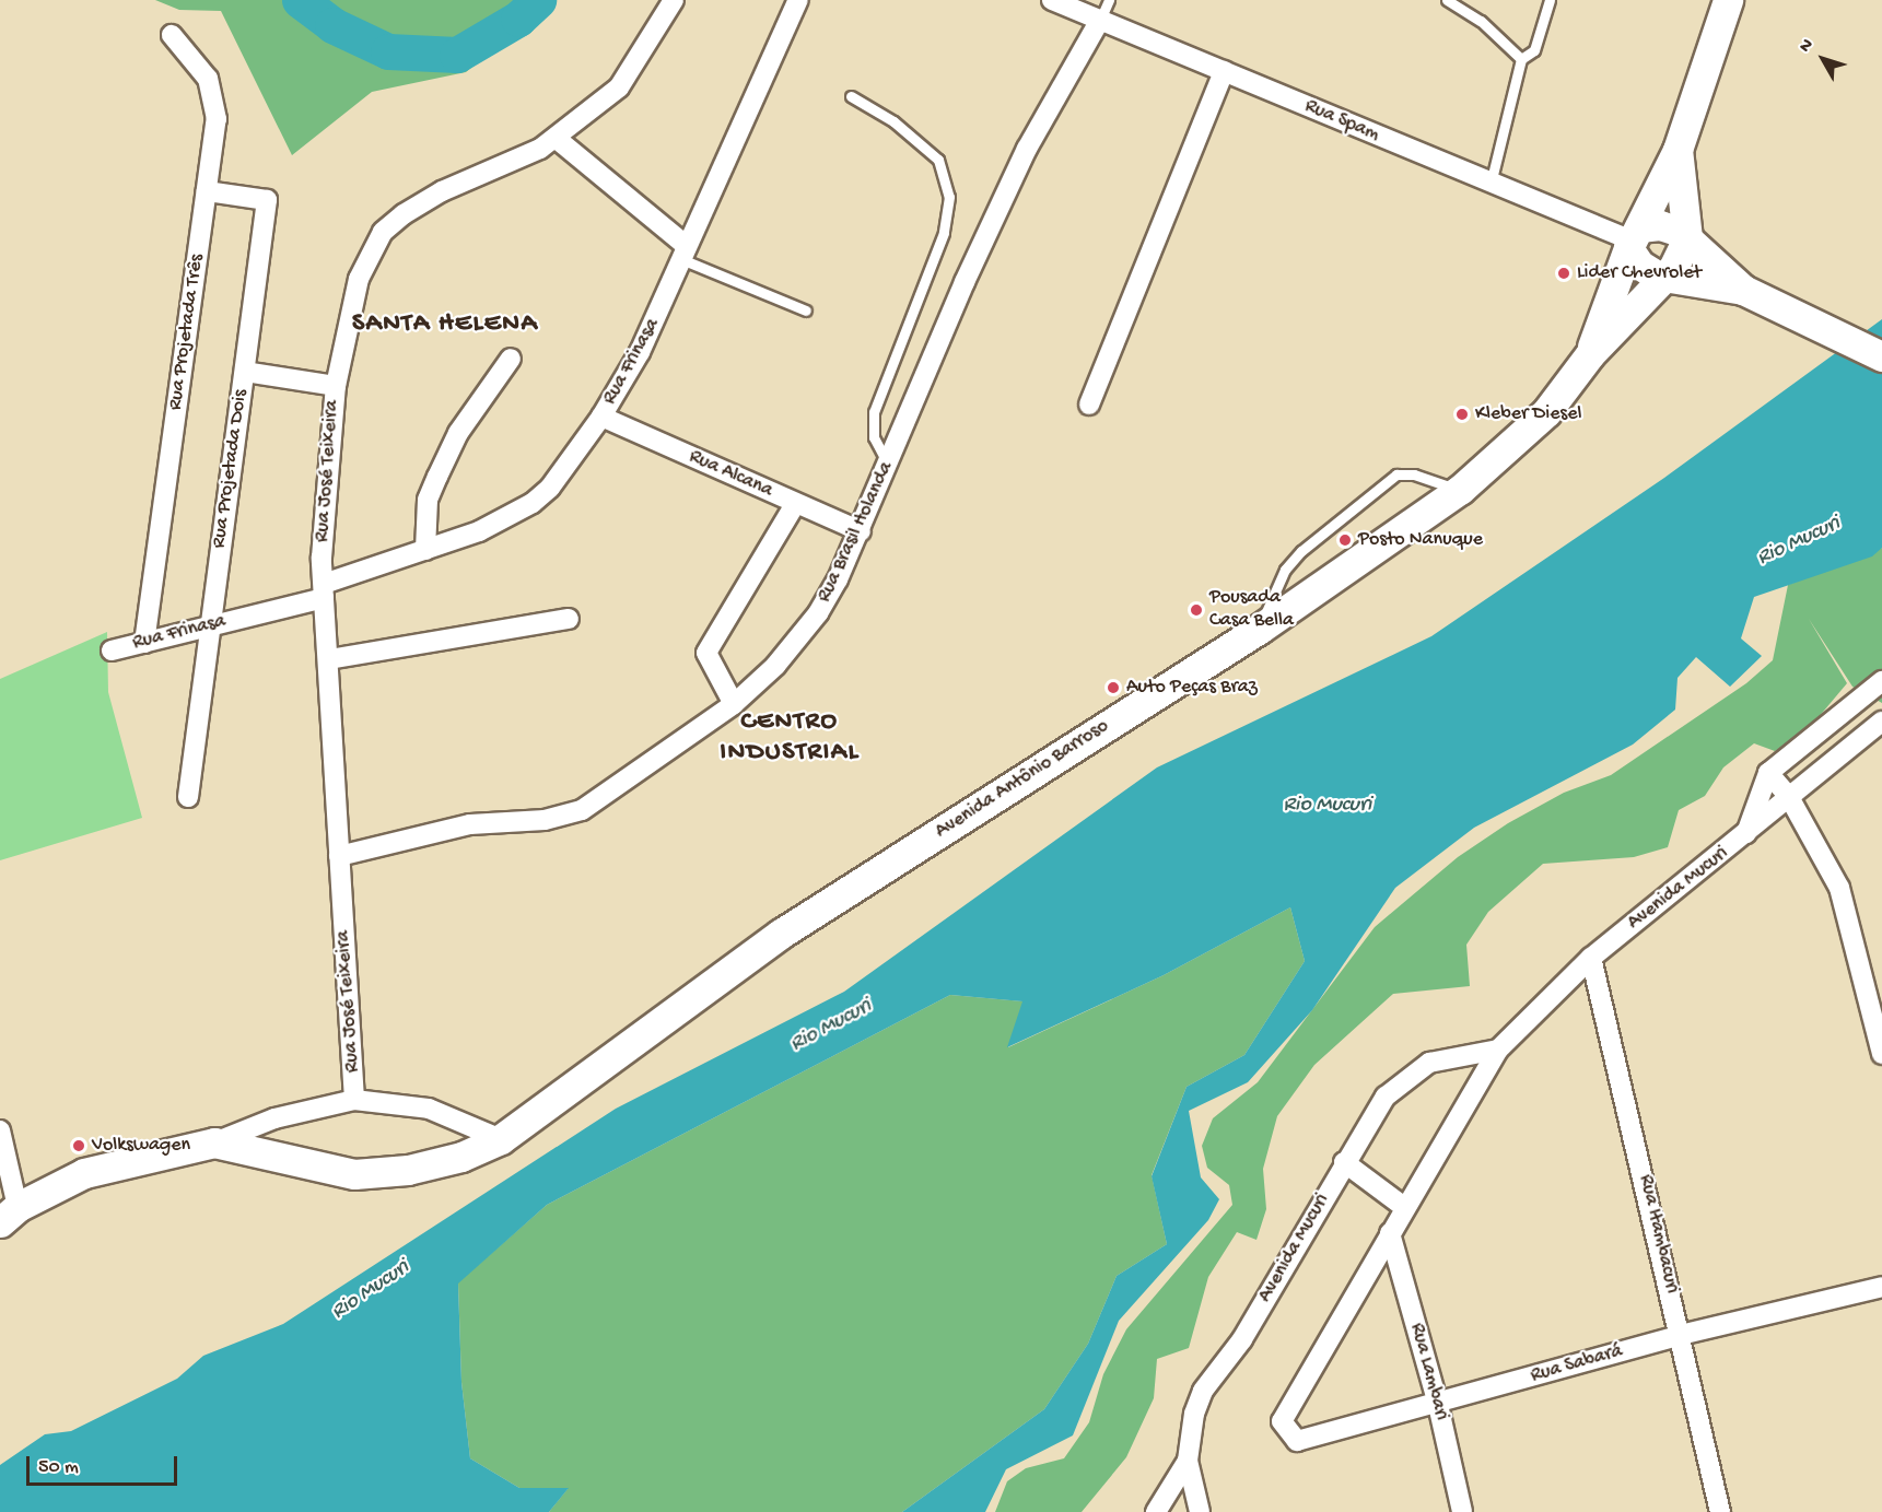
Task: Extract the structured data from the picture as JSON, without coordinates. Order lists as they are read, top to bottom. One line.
{"streets":{"main road":["Avenida Antônio Barroso"],"street":["Rua Spam","Rua Projetada Três","Rua Frinasa","Rua Projetada Dois","Rua José Teixeira","Rua Alcana","Rua Brasil Holanda","Avenida Mucuri","Rua Itambacuri","Rua Sabará","Rua Lambari"]},"crossings":[["Rua Spam","Rua Brasil Holanda"],["Rua Spam","Avenida Antônio Barroso"],["Rua Projetada Três","Rua Frinasa"],["Rua Projetada Três","Rua Projetada Dois"],["Rua Frinasa","Rua Projetada Dois"],["Rua Frinasa","Rua José Teixeira"],["Rua Frinasa","Rua Alcana"],["Rua José Teixeira","Rua Brasil Holanda"],["Rua Alcana","Rua Brasil Holanda"],["Avenida Mucuri","Rua Itambacuri"],["Avenida Mucuri","Rua Sabará"],["Avenida Mucuri","Rua Lambari"],["Rua Itambacuri","Rua Sabará"],["Rua Sabará","Rua Lambari"]],"districts":["SANTA HELENA","CENTRO INDUSTRIAL"],"water":["Rio Mucuri"],"places":["Lider Chevrolet","Kleber Diesel","Posto Nanuque","Pousada Casa Bella","Auto Peças Braz","Volkswagen"],"scale_bar":"50 m","north":"top left"}
